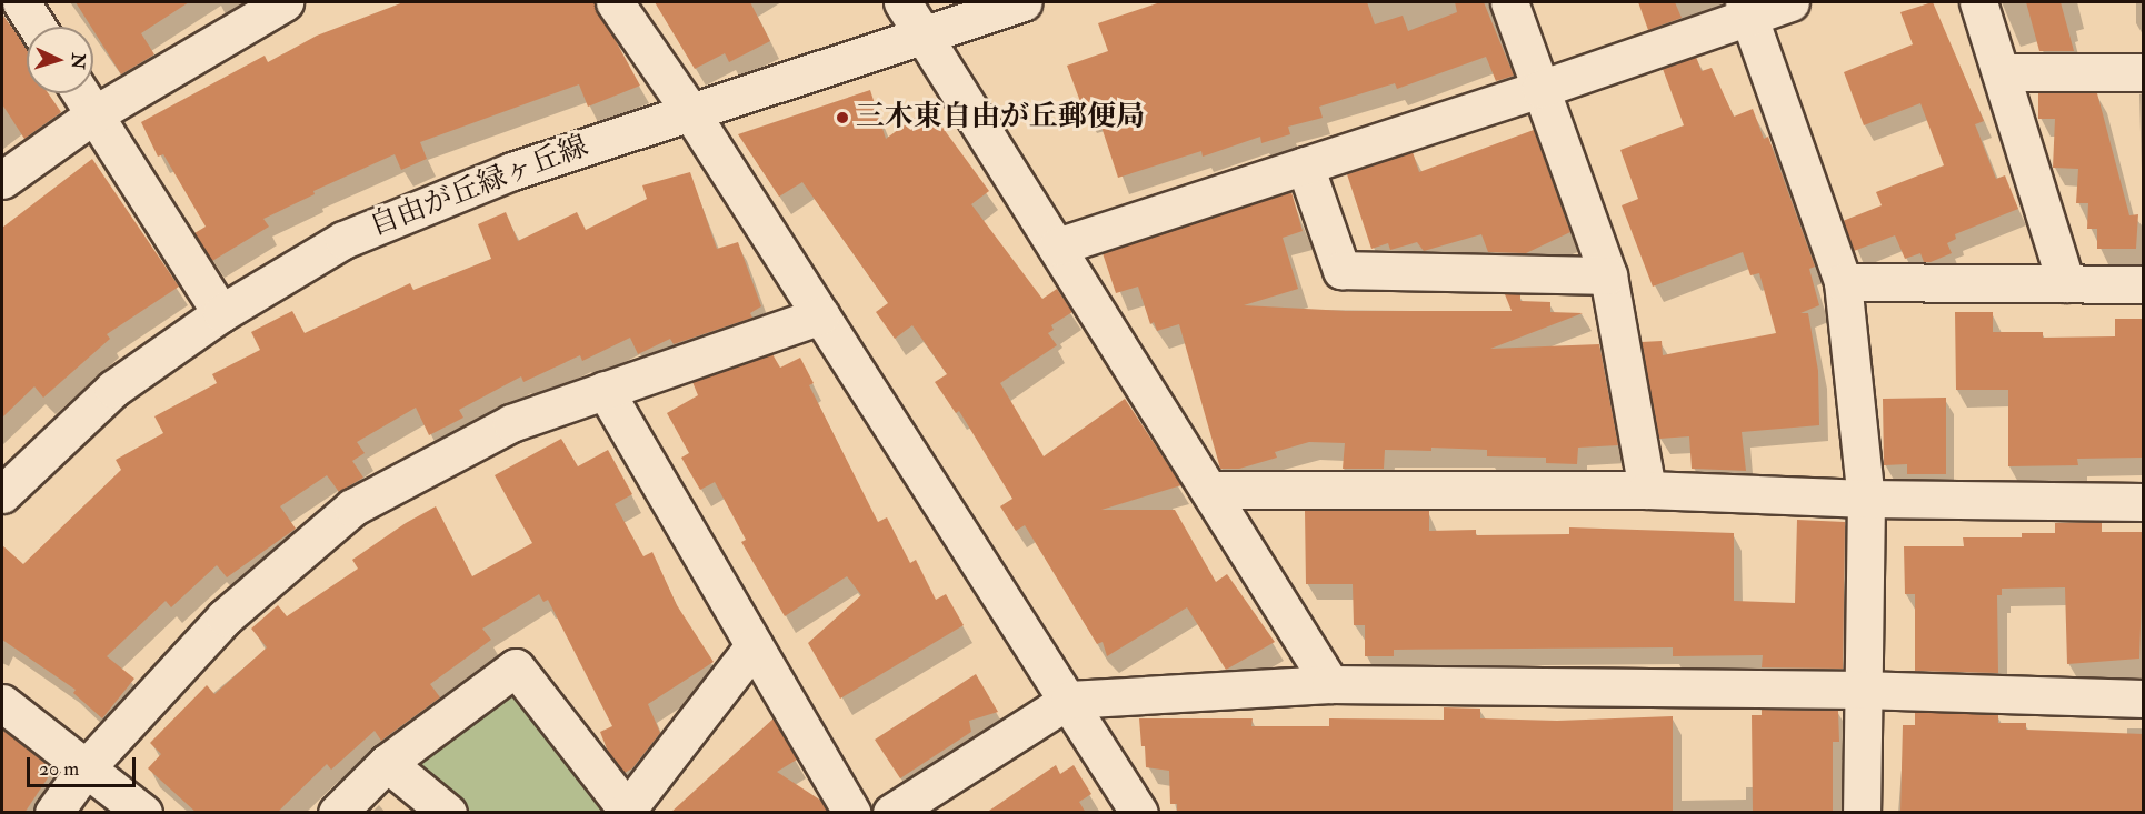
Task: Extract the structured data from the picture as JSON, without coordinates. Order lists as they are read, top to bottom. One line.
{"streets":{"street":["自由が丘緑ヶ丘線"]},"places":["三木東自由が丘郵便局"],"scale_bar":"20 m","north":"right"}
